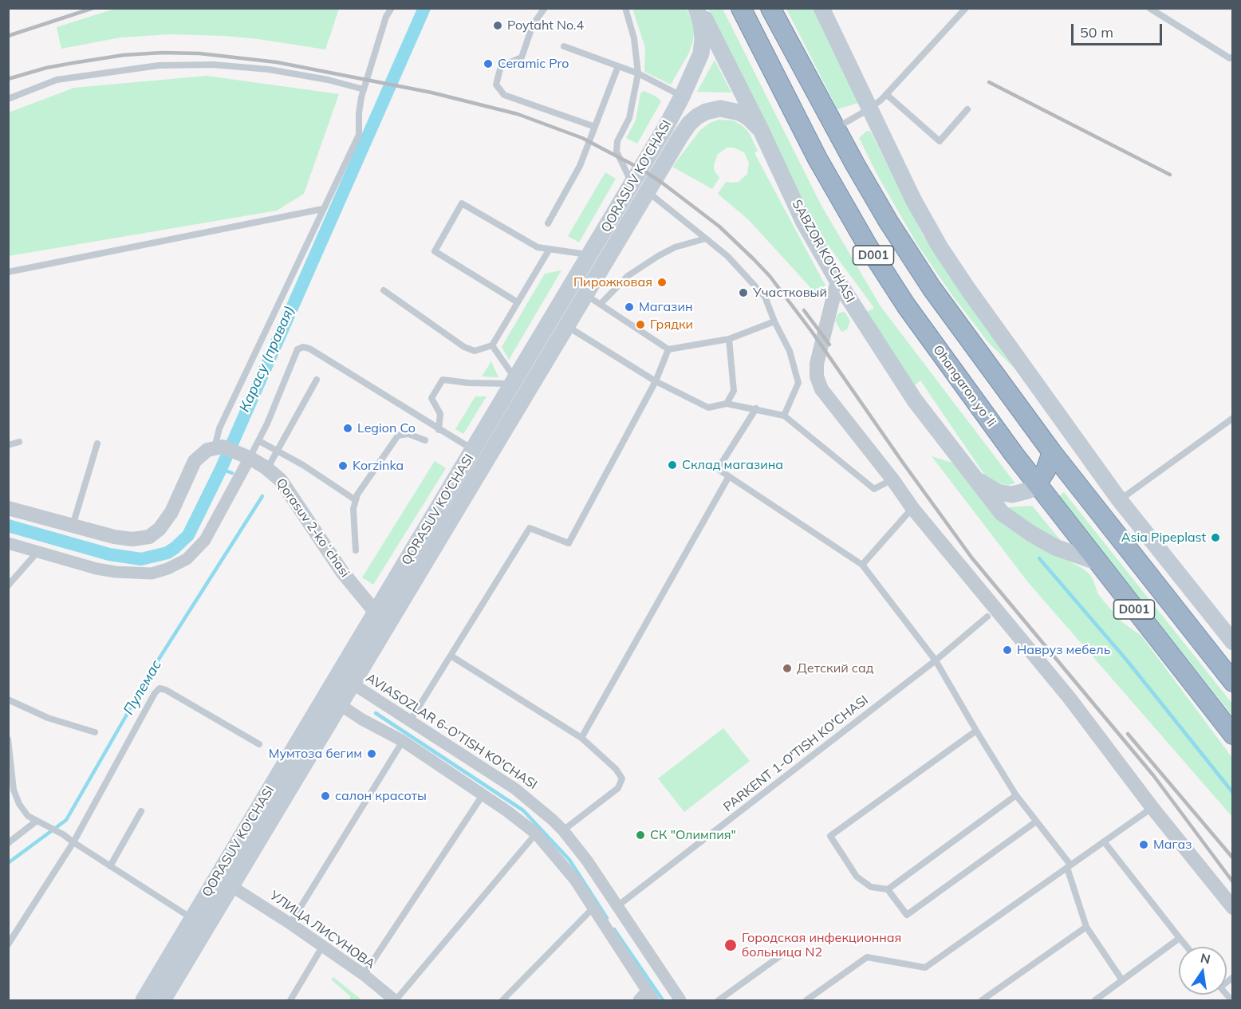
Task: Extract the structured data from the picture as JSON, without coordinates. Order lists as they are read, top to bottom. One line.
{"streets":{"highway":["D001","Ohangaron yoʻli"],"main road":["QORASUV KO'CHASI","SABZOR KO'CHASI"],"street":["Qorasuv 2-koʻchasi","AVIASOZLAR 6-O'TISH KO'CHASI","УЛИЦА ЛИСУНОВА"],"lane":["PARKENT 1-O'TISH KO'CHASI"]},"crossings":[["QORASUV KO'CHASI","SABZOR KO'CHASI"],["QORASUV KO'CHASI","Qorasuv 2-koʻchasi"],["QORASUV KO'CHASI","AVIASOZLAR 6-O'TISH KO'CHASI"],["QORASUV KO'CHASI","УЛИЦА ЛИСУНОВА"],["SABZOR KO'CHASI","Ohangaron yoʻli"],["AVIASOZLAR 6-O'TISH KO'CHASI","PARKENT 1-O'TISH KO'CHASI"]],"water":["Карасу (правая)","Пулемас"],"places":["Poytaht No.4","Ceramic Pro","Пирожковая","Участковый","Магазин","Грядки","Legion Co","Склад магазина","Korzinka","Asia Pipeplast","Навруз мебель","Детский сад","Мумтоза бегим","салон красоты","СК \"Олимпия\"","Магаз","Городская инфекционная больница N2"],"scale_bar":"50 m","north":"top"}
